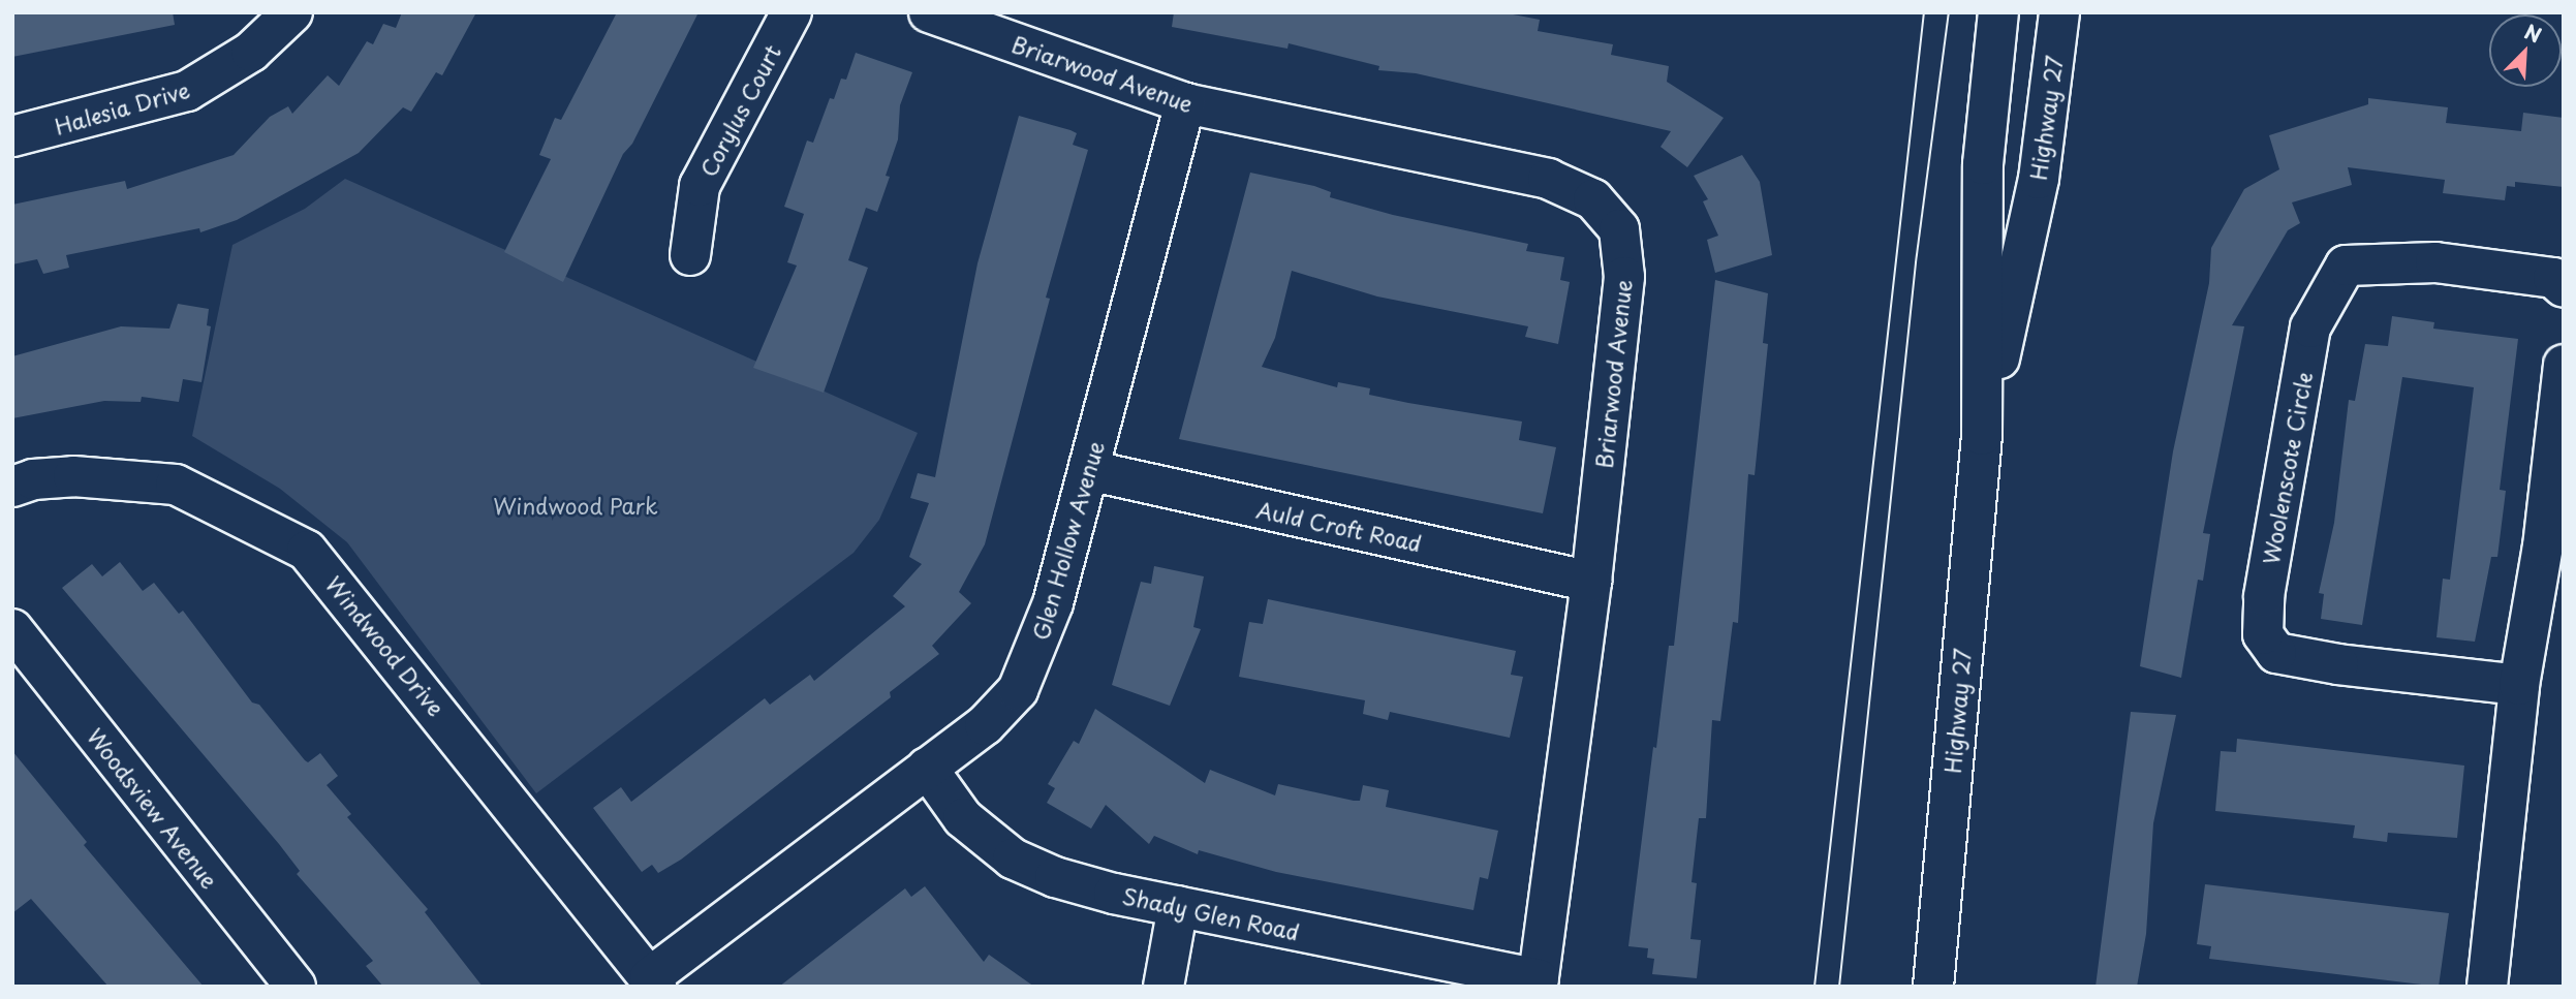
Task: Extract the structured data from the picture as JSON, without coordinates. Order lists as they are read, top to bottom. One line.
{"streets":{"street":["Briarwood Avenue","Halesia Drive","Corylus Court","Highway 27","Woolenscote Circle","Auld Croft Road","Glen Hollow Avenue","Windwood Drive","Woodsview Avenue","Shady Glen Road"]},"crossings":[["Briarwood Avenue","Auld Croft Road"],["Briarwood Avenue","Glen Hollow Avenue"],["Briarwood Avenue","Shady Glen Road"],["Auld Croft Road","Glen Hollow Avenue"],["Glen Hollow Avenue","Windwood Drive"],["Glen Hollow Avenue","Shady Glen Road"]],"parks":["Windwood Park"],"north":"top right"}
